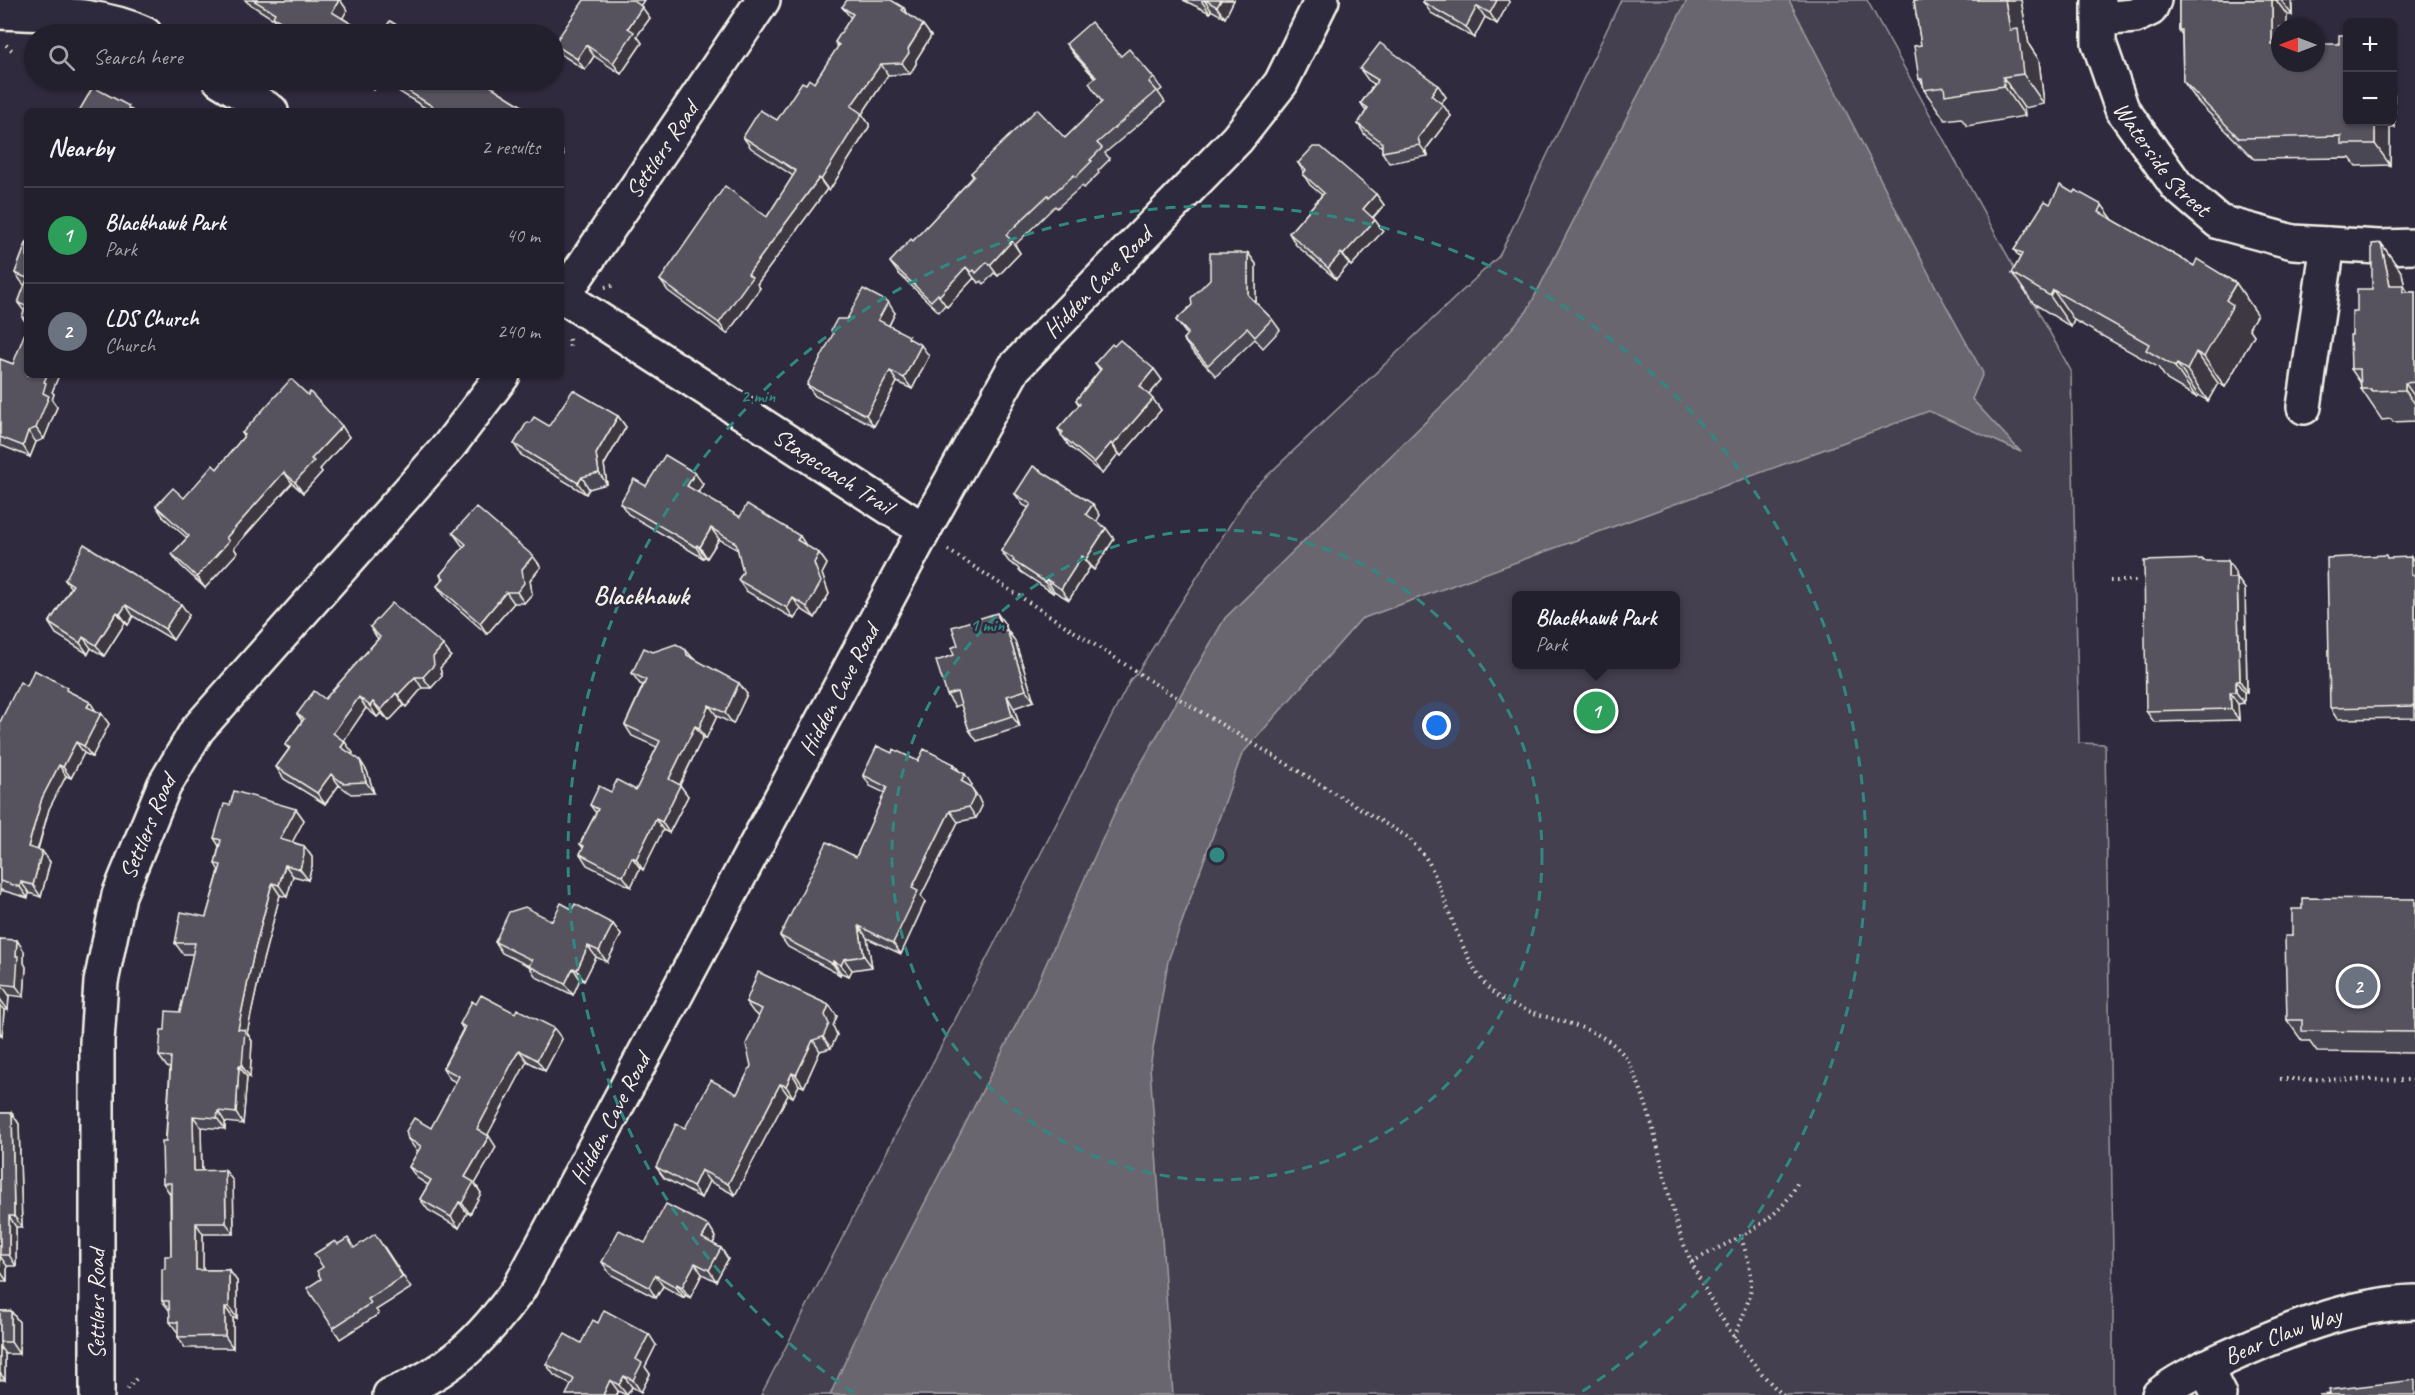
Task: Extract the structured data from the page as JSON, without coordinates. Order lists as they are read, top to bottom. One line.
{"streets":{"street":["Settlers Road","Waterside Street","Hidden Cave Road","Stagecoach Trail","Bear Claw Way"]},"crossings":[["Hidden Cave Road","Stagecoach Trail"]],"districts":["Blackhawk"],"north":"left","page":{"map_buttons":["+","−"],"search":"Search here","heading":["Nearby","2 results"],"list":[{"mark":"1","name":"Blackhawk Park","note":"Park","value":"40 m"},{"mark":"2","name":"LDS Church","note":"Church","value":"240 m"}],"popup":["Blackhawk Park","Park"],"pins":["1","2"]},"rings":["2 min","1 min"]}
